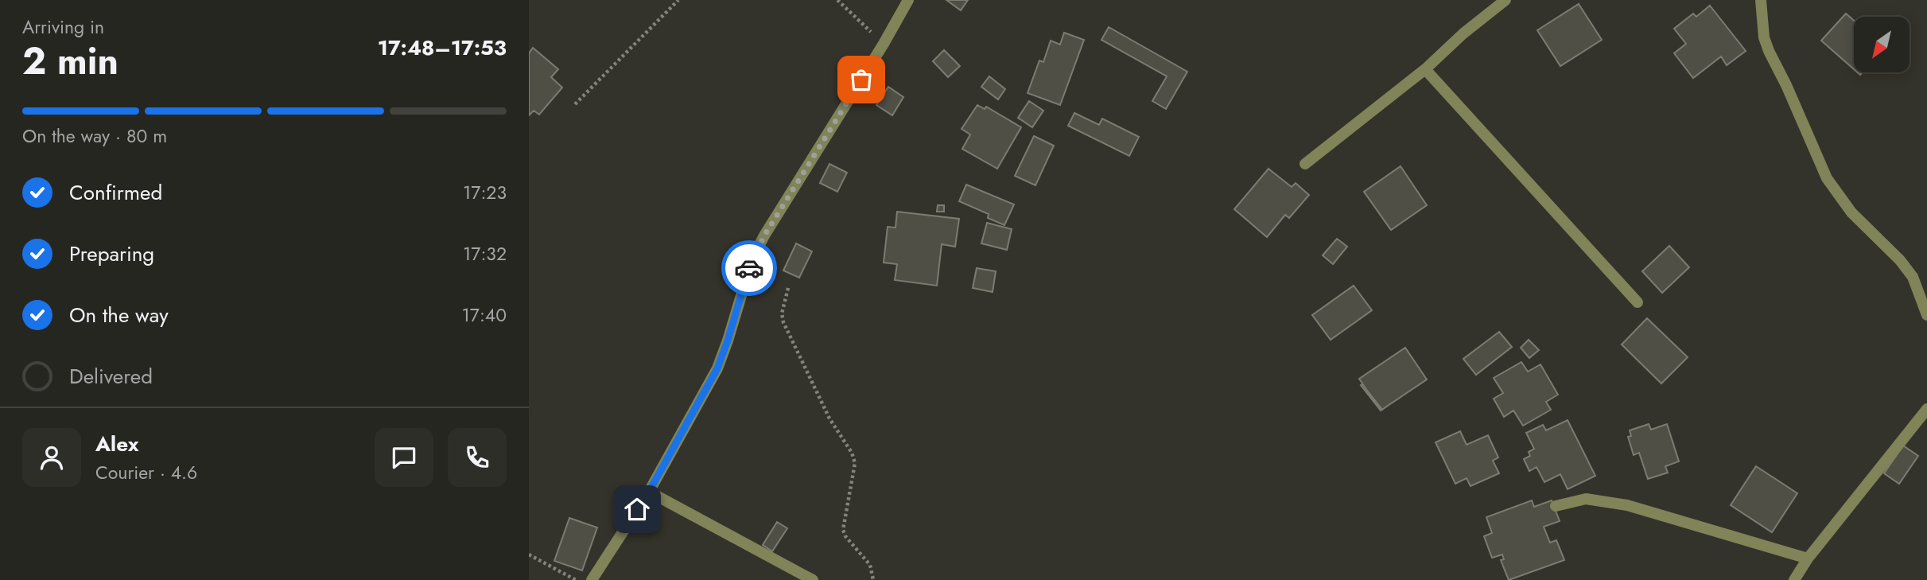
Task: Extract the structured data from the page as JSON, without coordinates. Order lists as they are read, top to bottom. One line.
{"north":"bottom left","page":{"heading":["2 min","Arriving in","17:48–17:53"],"panel":["Alex","Courier · 4.6"],"bar":"On the way · 80 m","list":[["Confirmed","17:23"],["Preparing","17:32"],["On the way","17:40"],"Delivered"]}}
